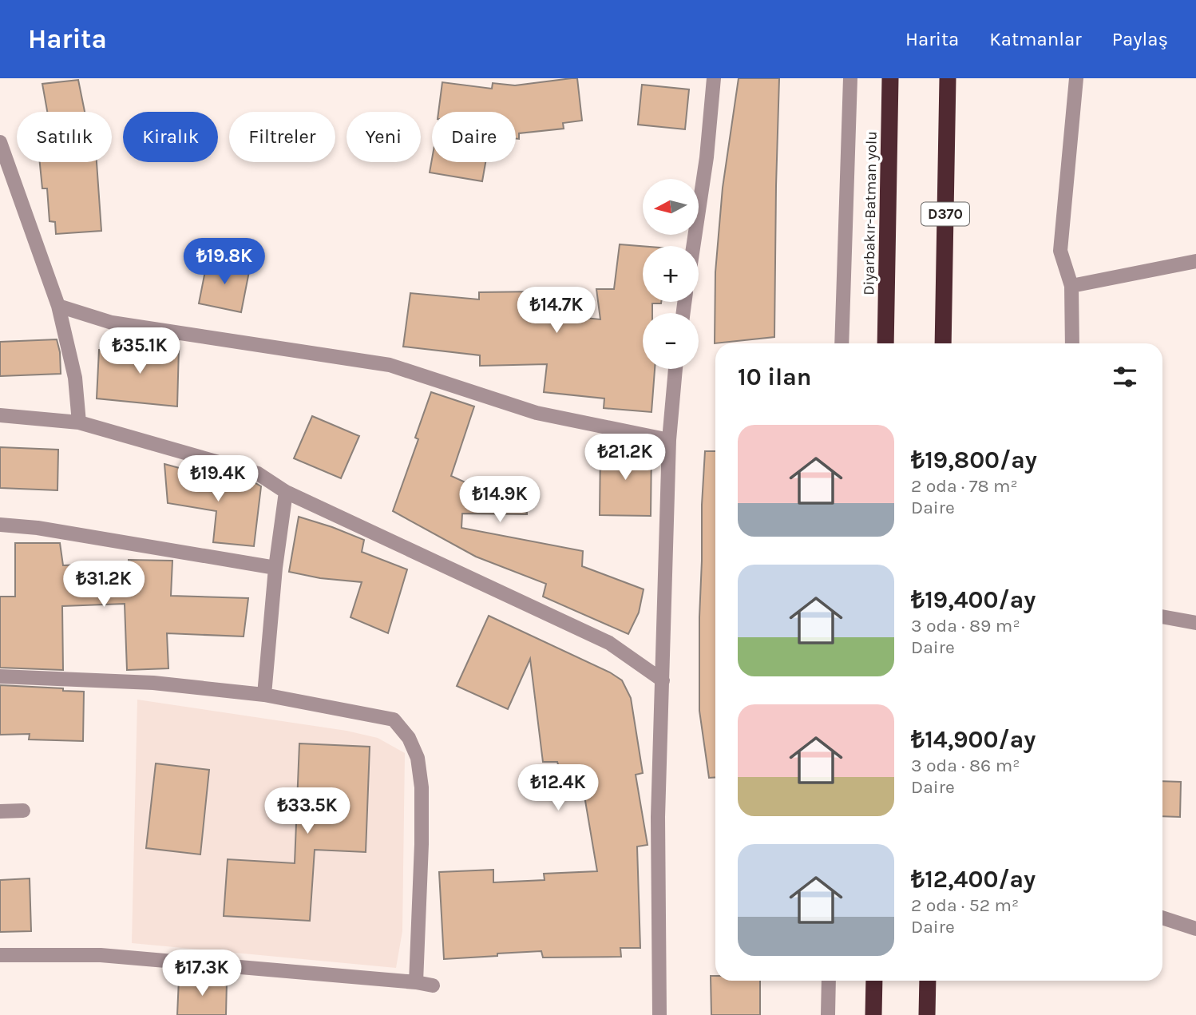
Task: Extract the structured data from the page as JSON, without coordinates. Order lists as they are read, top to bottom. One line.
{"streets":{"highway":["Diyarbakır-Batman yolu","D370"]},"north":"left","page":{"header":"Harita","nav":["Harita","Katmanlar","Paylaş"],"chip":["Satılık","Kiralık","Filtreler","Yeni","Daire"],"map_buttons":["+","−"],"price":["₺19.8K","₺14.7K","₺35.1K","₺21.2K","₺19.4K","₺14.9K","₺31.2K","₺12.4K","₺33.5K","₺17.3K"],"heading":"10 ilan","list":[{"name":"₺19,800/ay","note":"2 oda · 78 m² · Daire"},{"name":"₺19,400/ay","note":"3 oda · 89 m² · Daire"},{"name":"₺14,900/ay","note":"3 oda · 86 m² · Daire"},{"name":"₺12,400/ay","note":"2 oda · 52 m² · Daire"}]}}
